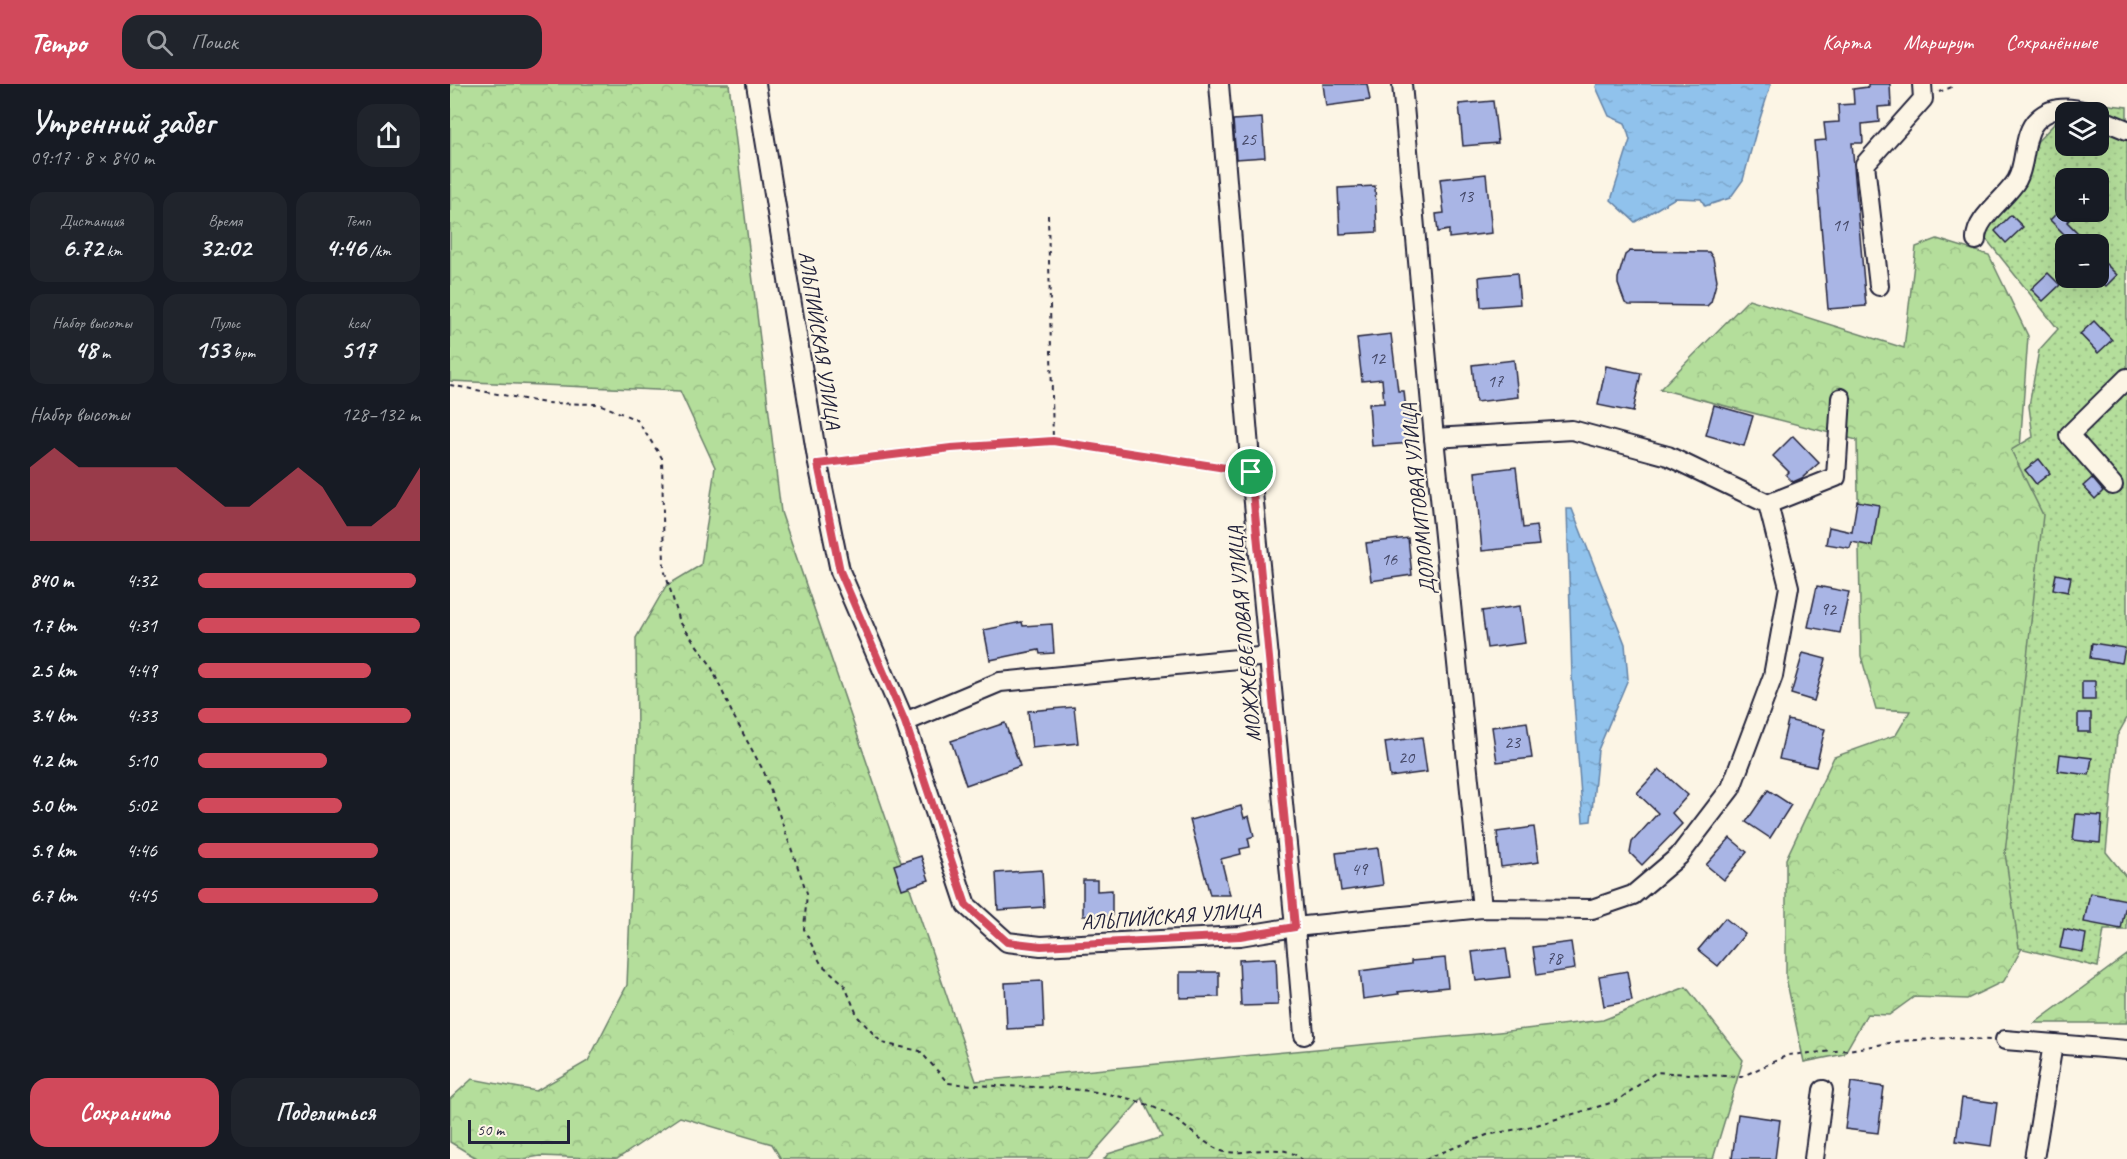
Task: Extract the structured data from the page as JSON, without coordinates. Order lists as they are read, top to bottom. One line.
{"streets":{"street":["АЛЬПИЙСКАЯ УЛИЦА","ДОЛОМИТОВАЯ УЛИЦА","МОЖЖЕВЕЛОВАЯ УЛИЦА"]},"crossings":[["АЛЬПИЙСКАЯ УЛИЦА","ДОЛОМИТОВАЯ УЛИЦА"],["АЛЬПИЙСКАЯ УЛИЦА","МОЖЖЕВЕЛОВАЯ УЛИЦА"]],"house_numbers":["25","13","11","12","17","16","92","23","20","49","78"],"scale_bar":"50 m","page":{"header":"Tempo","search":"Поиск","nav":["Карта","Маршрут","Сохранённые"],"heading":["Утренний забег","09:17 · 8 × 840 m"],"map_buttons":["+","−"],"stats":[["Дистанция","6.72 km"],["Время","32:02"],["Темп","4:46 /km"],["Набор высоты","48 m"],["Пульс","153 bpm"],["kcal","517"]],"chart":["Набор высоты","128–132 m"],"list":[{"name":"840 m","note":"4:32"},{"name":"1.7 km","note":"4:31"},{"name":"2.5 km","note":"4:49"},{"name":"3.4 km","note":"4:33"},{"name":"4.2 km","note":"5:10"},{"name":"5.0 km","note":"5:02"},{"name":"5.9 km","note":"4:46"},{"name":"6.7 km","note":"4:45"}],"buttons":["Сохранить","Поделиться"],"scale":"50 m"}}
